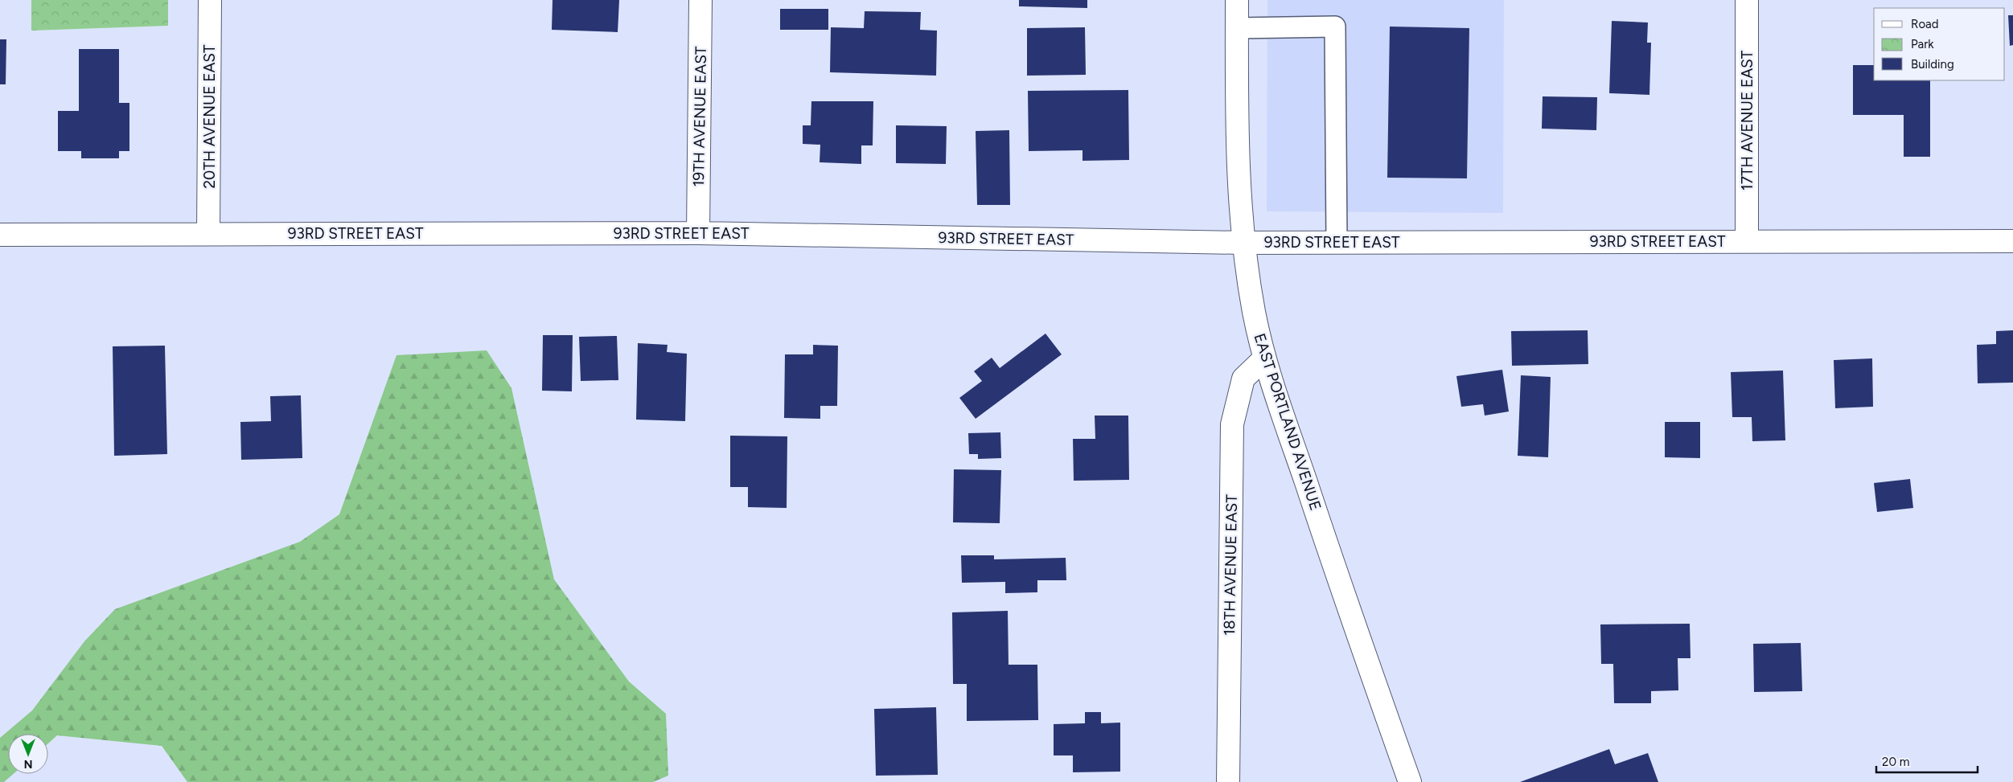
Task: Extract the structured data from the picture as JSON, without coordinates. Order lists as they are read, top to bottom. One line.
{"streets":{"street":["20TH AVENUE EAST","19TH AVENUE EAST","17TH AVENUE EAST","93RD STREET EAST","EAST PORTLAND AVENUE","18TH AVENUE EAST"]},"crossings":[["20TH AVENUE EAST","93RD STREET EAST"],["19TH AVENUE EAST","93RD STREET EAST"],["17TH AVENUE EAST","93RD STREET EAST"],["93RD STREET EAST","EAST PORTLAND AVENUE"],["EAST PORTLAND AVENUE","18TH AVENUE EAST"]],"legend":["Road","Park","Building"],"scale_bar":"20 m","north":"bottom"}
